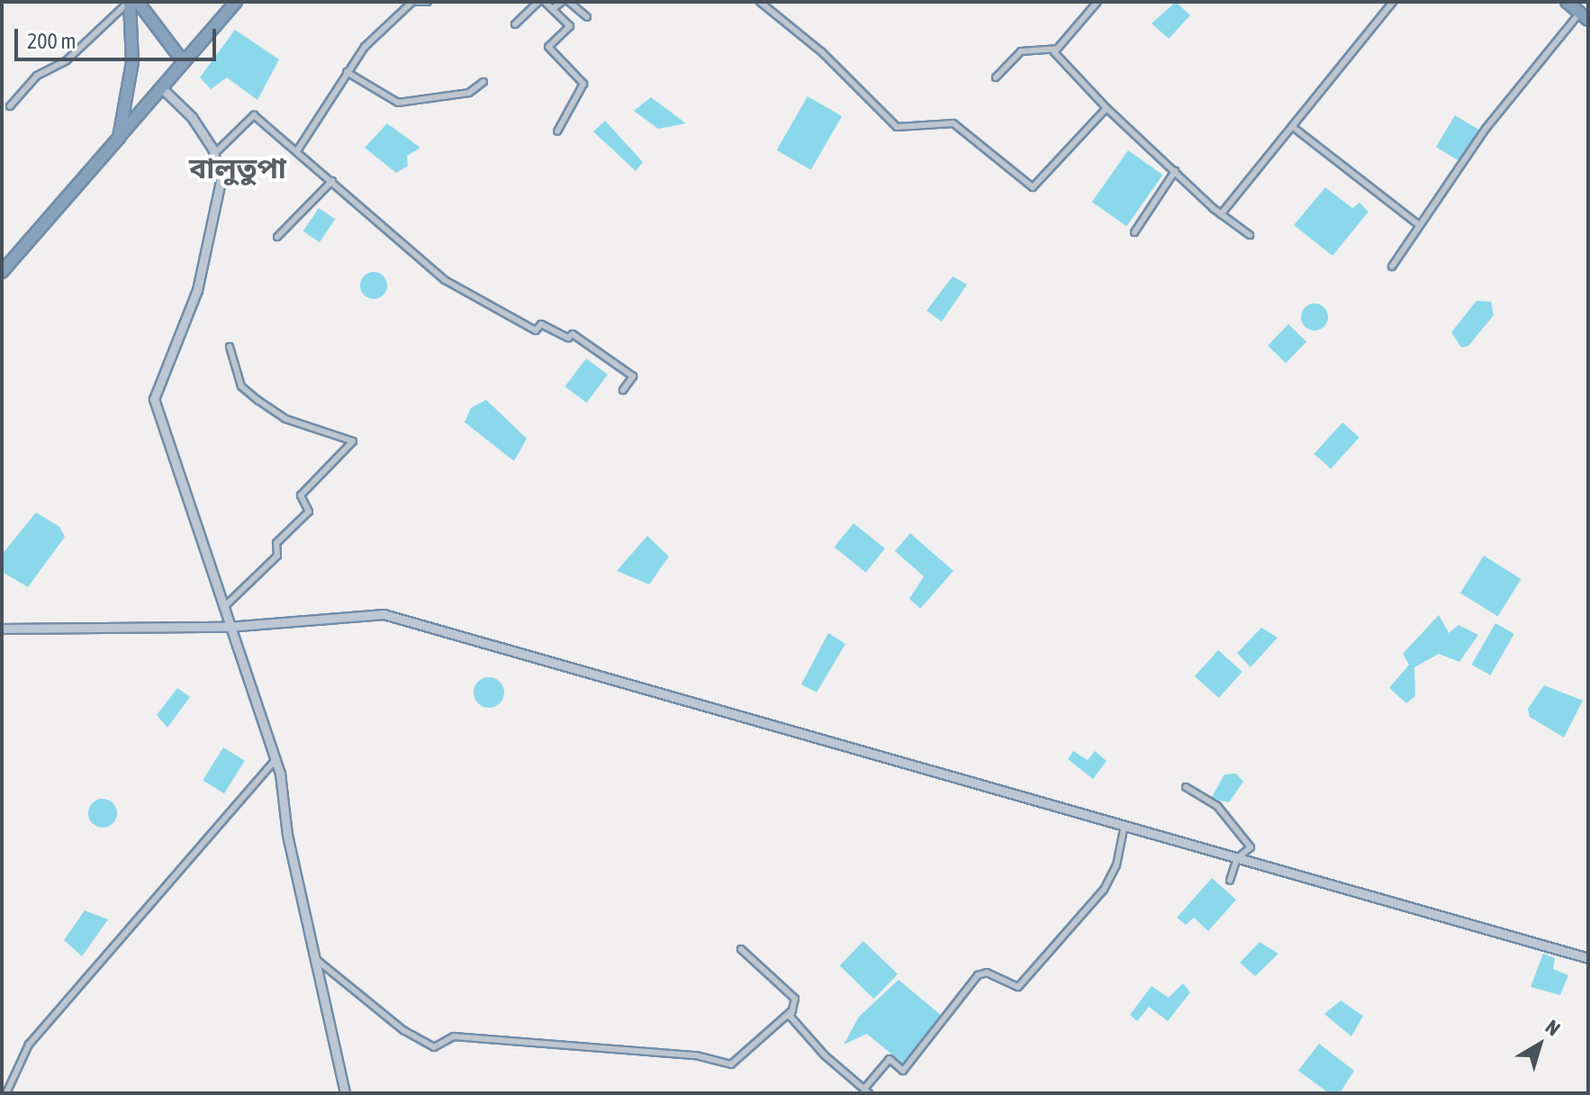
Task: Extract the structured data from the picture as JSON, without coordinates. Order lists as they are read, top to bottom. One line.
{"districts":["বালুতুপা"],"scale_bar":"200 m","north":"top right"}
